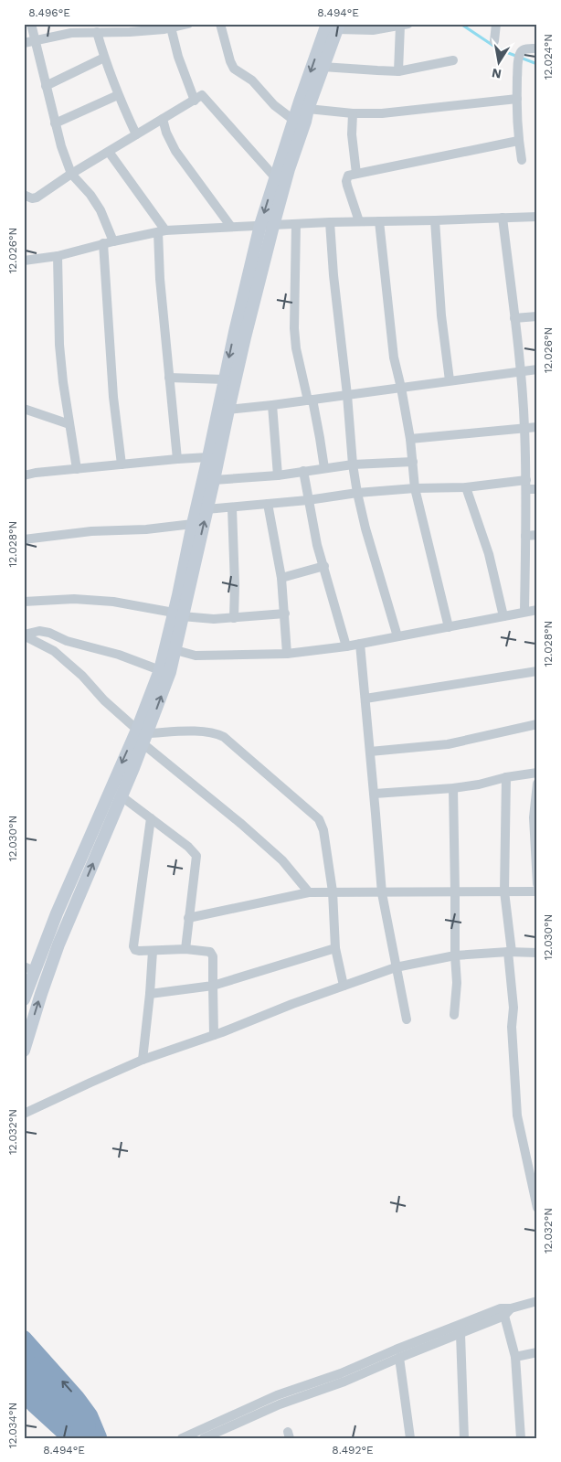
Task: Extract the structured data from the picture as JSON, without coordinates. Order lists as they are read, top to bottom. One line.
{"north":"bottom","coordinates":["8.496°E","8.494°E","12.024°N","12.026°N","12.028°N","12.030°N","12.032°N","12.034°N","8.492°E"]}
